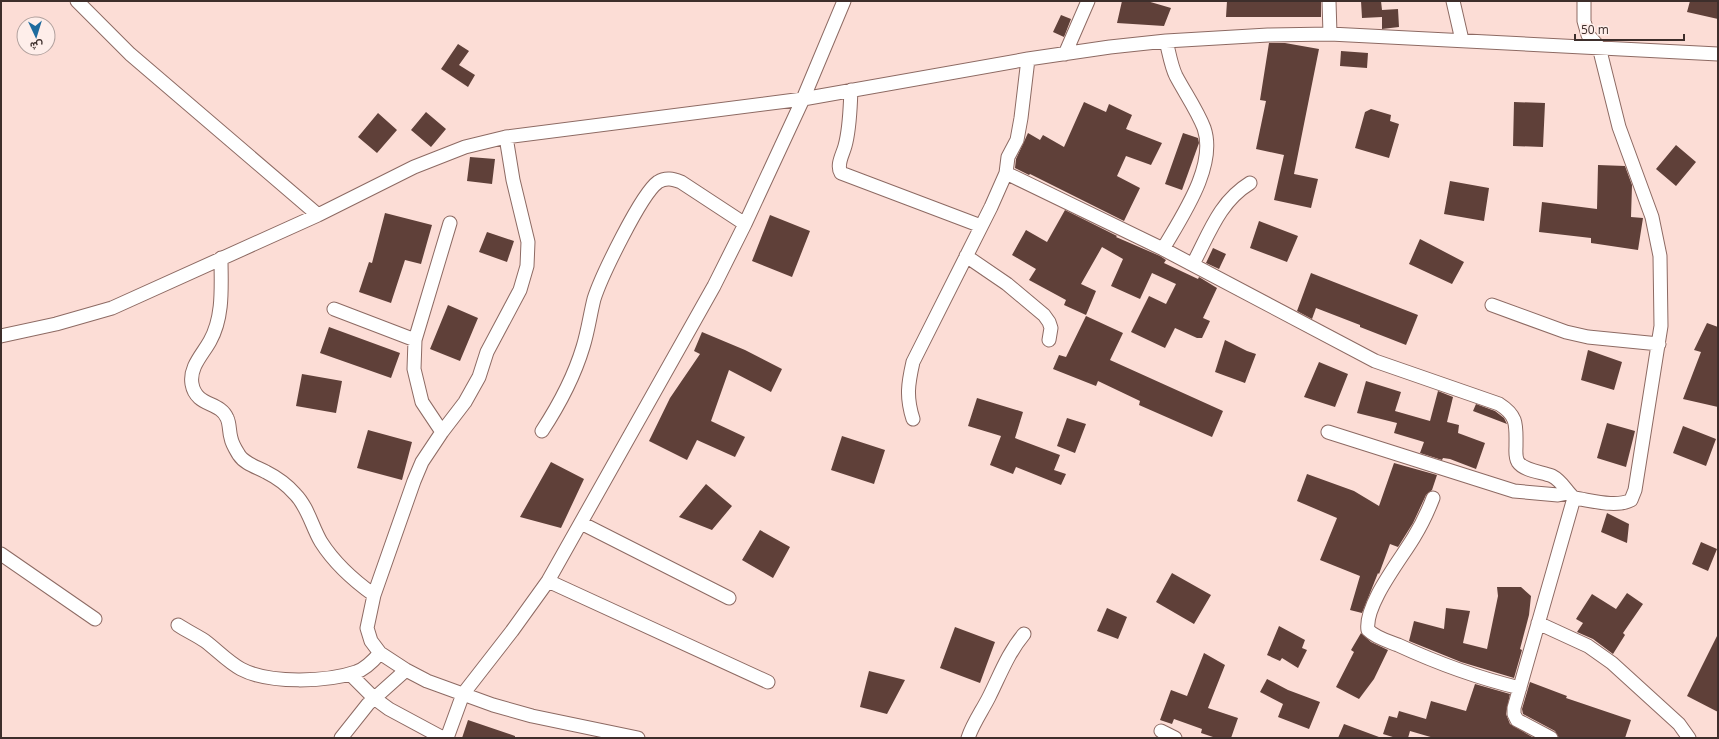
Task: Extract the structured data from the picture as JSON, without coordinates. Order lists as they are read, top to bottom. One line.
{"scale_bar":"50 m","north":"bottom"}
